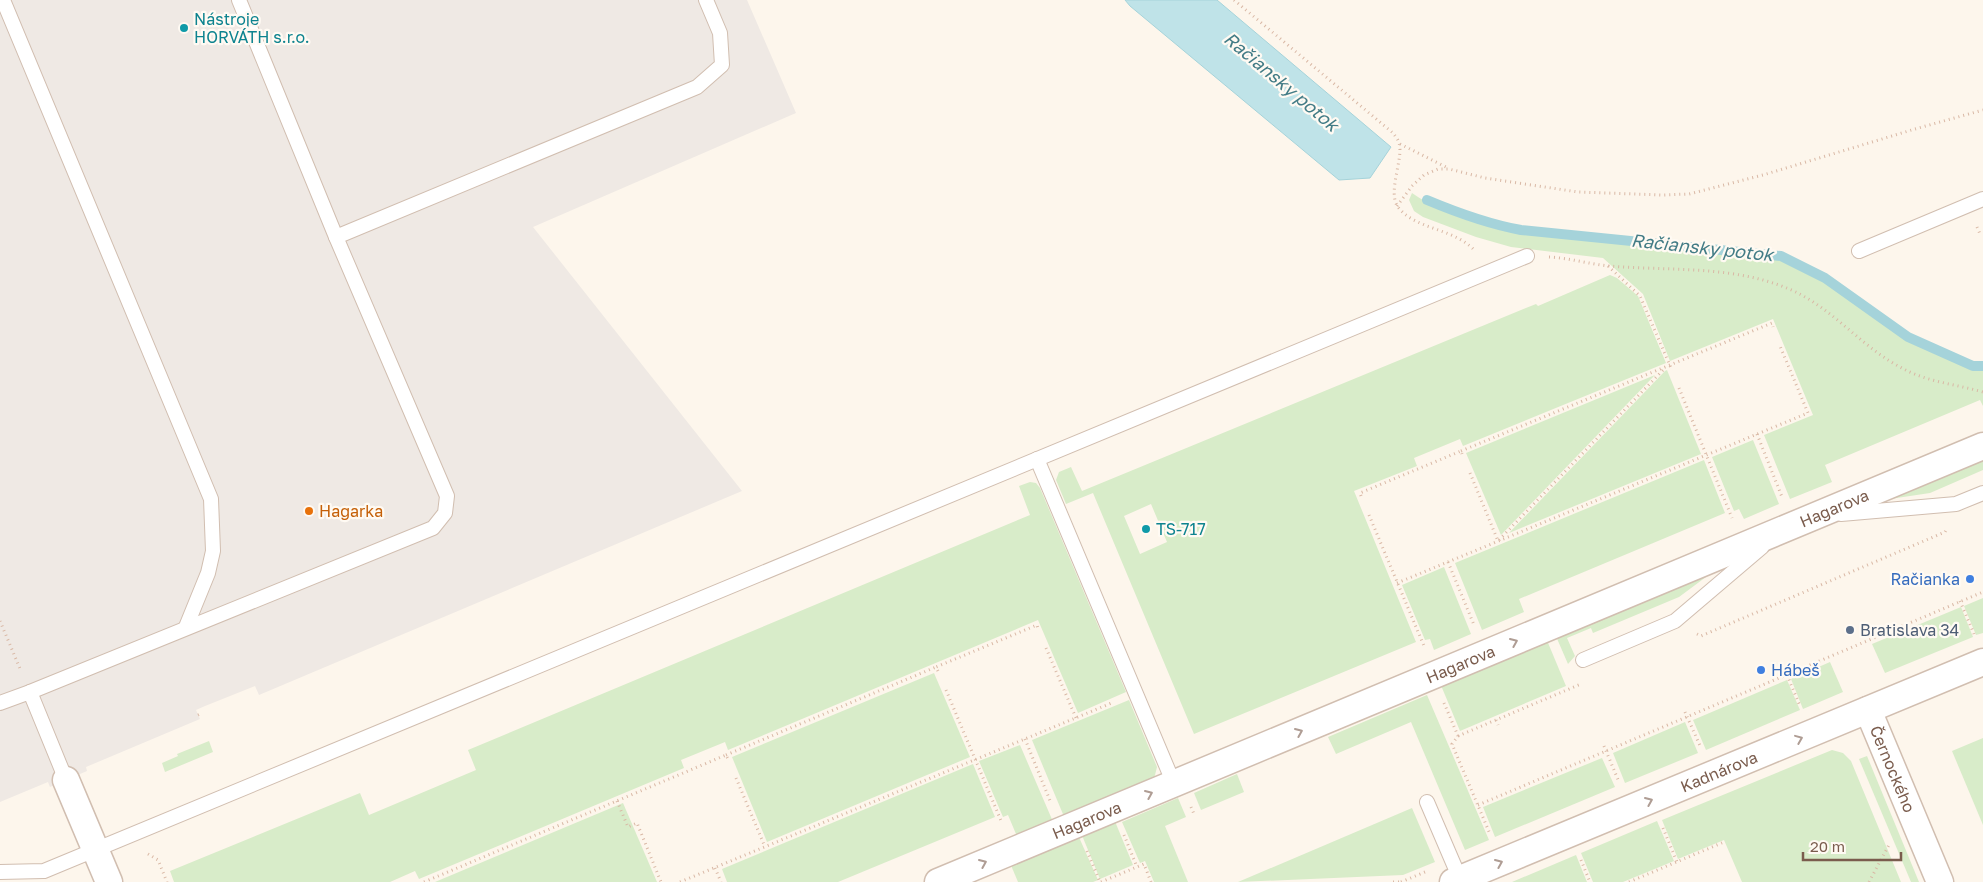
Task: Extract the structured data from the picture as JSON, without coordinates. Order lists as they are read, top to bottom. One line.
{"streets":{"street":["Hagarova","Černockého","Kadnárova"]},"crossings":[["Černockého","Kadnárova"]],"one_way":["Hagarova","Kadnárova"],"water":["Račiansky potok"],"places":["Nástroje HORVÁTH s.r.o.","Hagarka","TS-717","Račianka","Bratislava 34","Hábeš"],"scale_bar":"20 m"}
